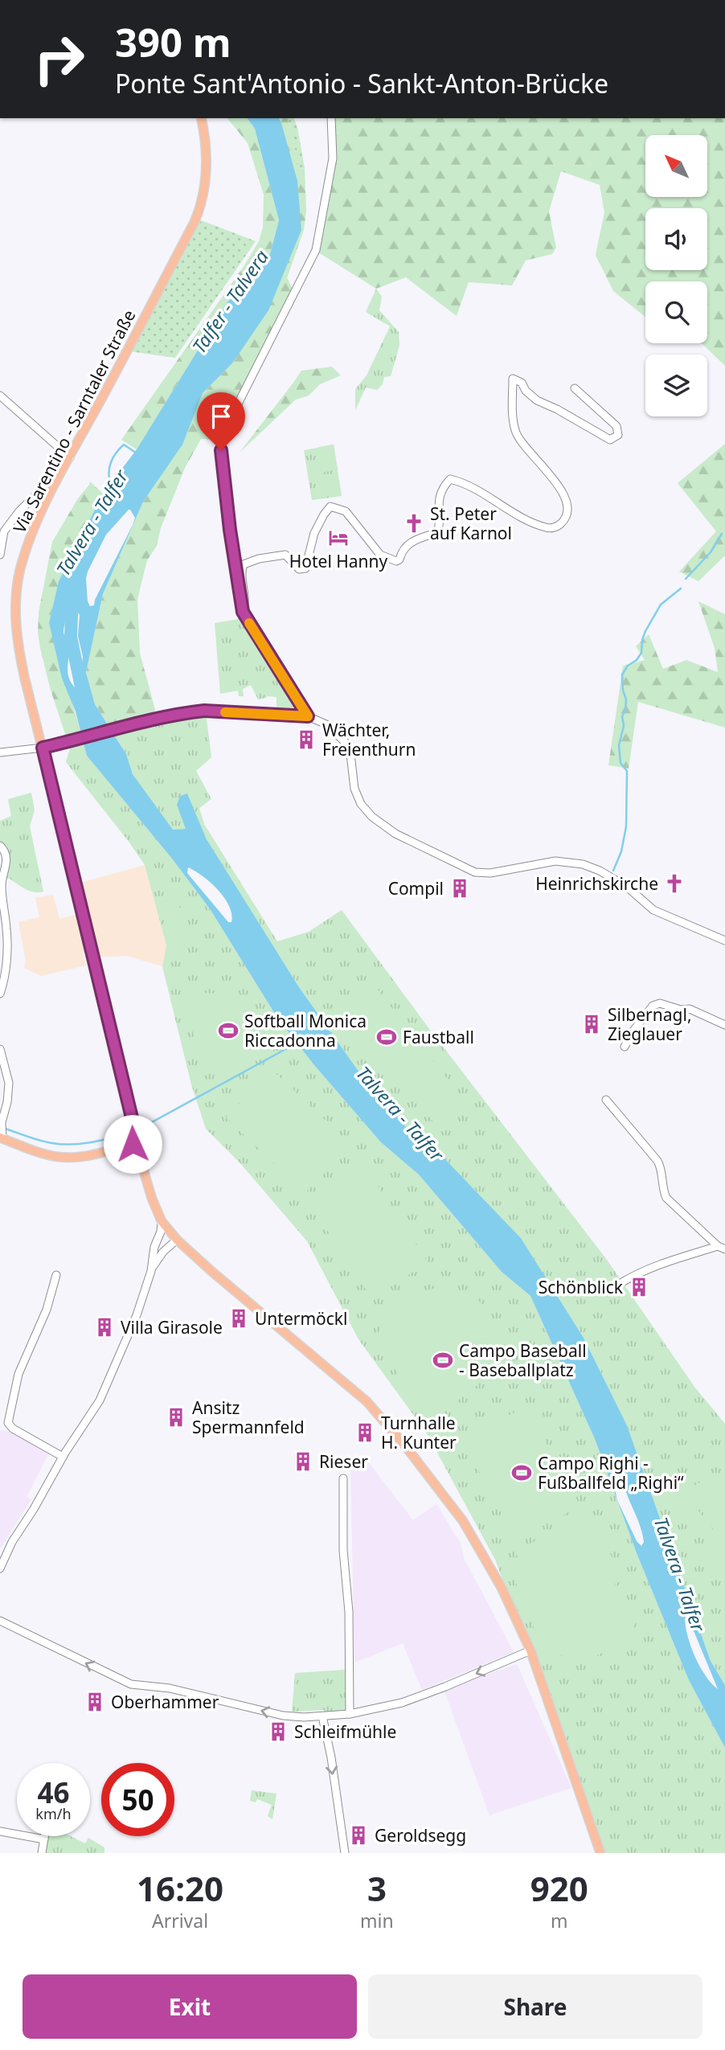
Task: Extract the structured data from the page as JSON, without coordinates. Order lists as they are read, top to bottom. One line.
{"streets":{"main road":["Via Sarentino - Sarntaler Straße"]},"water":["Talfer - Talvera","Talvera - Talfer"],"places":{"church":["St. Peter auf Karnol","Heinrichskirche"],"hotel":["Hotel Hanny"],"building":["Wächter, Freienthurn","Compil","Silbernagl, Zieglauer","Schönblick","Untermöckl","Villa Girasole","Ansitz Spermannfeld","Turnhalle H. Kunter","Rieser","Oberhammer","Schleifmühle","Geroldsegg"],"sports":["Softball Monica Riccadonna","Faustball","Campo Baseball - Baseballplatz","Campo Righi - Fußballfeld „Righi“"]},"north":"top left","page":{"turn":["390 m","Ponte Sant'Antonio - Sankt-Anton-Brücke"],"speed":"46 km/h","limit":"50","eta":["16:20","Arrival","3","min","920","m"],"buttons":["Exit","Share"]}}
